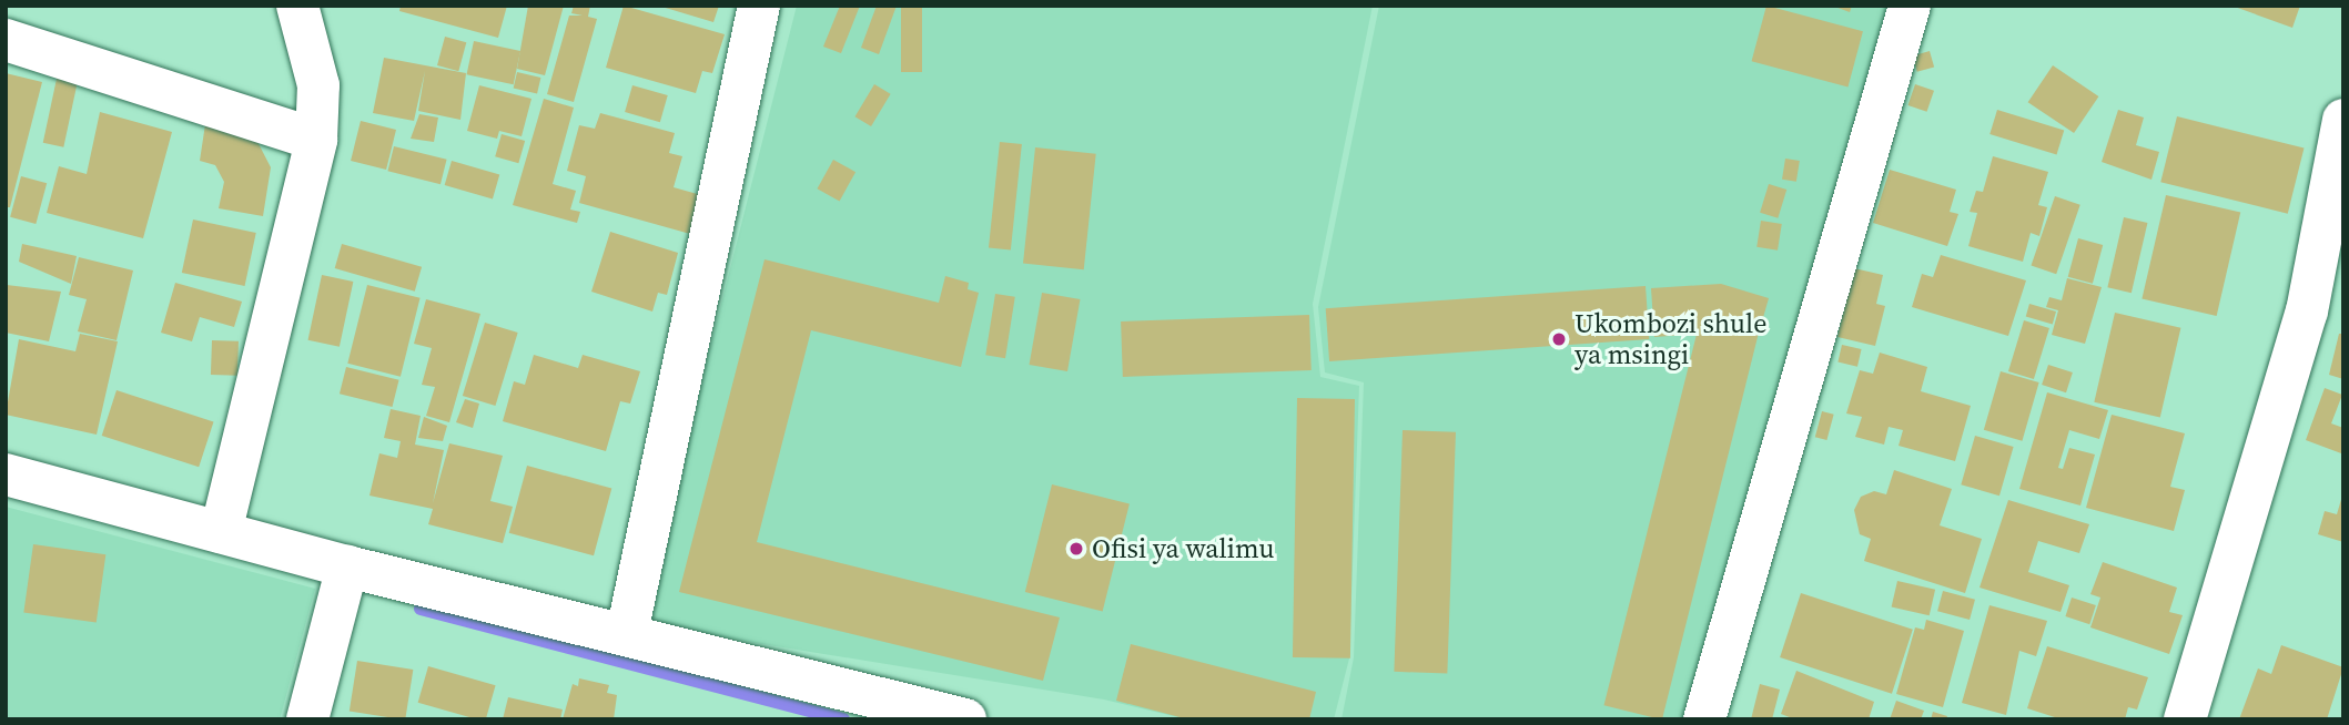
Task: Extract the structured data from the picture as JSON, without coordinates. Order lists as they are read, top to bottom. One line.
{"places":["Ukombozi shule ya msingi","Ofisi ya walimu"]}
